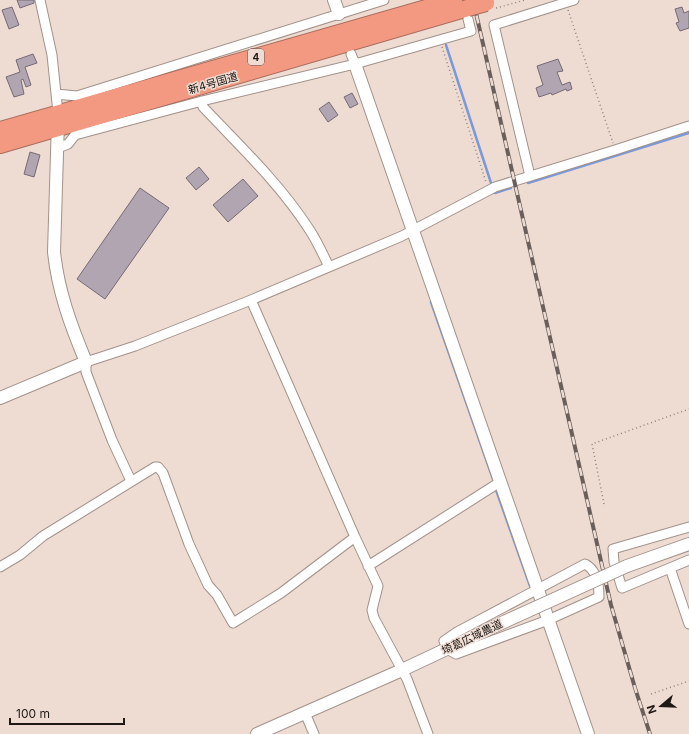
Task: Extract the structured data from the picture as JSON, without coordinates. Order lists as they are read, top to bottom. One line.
{"streets":{"highway":["4","新4号国道"],"street":["埼葛広域農道"]},"scale_bar":"100 m","north":"left"}
